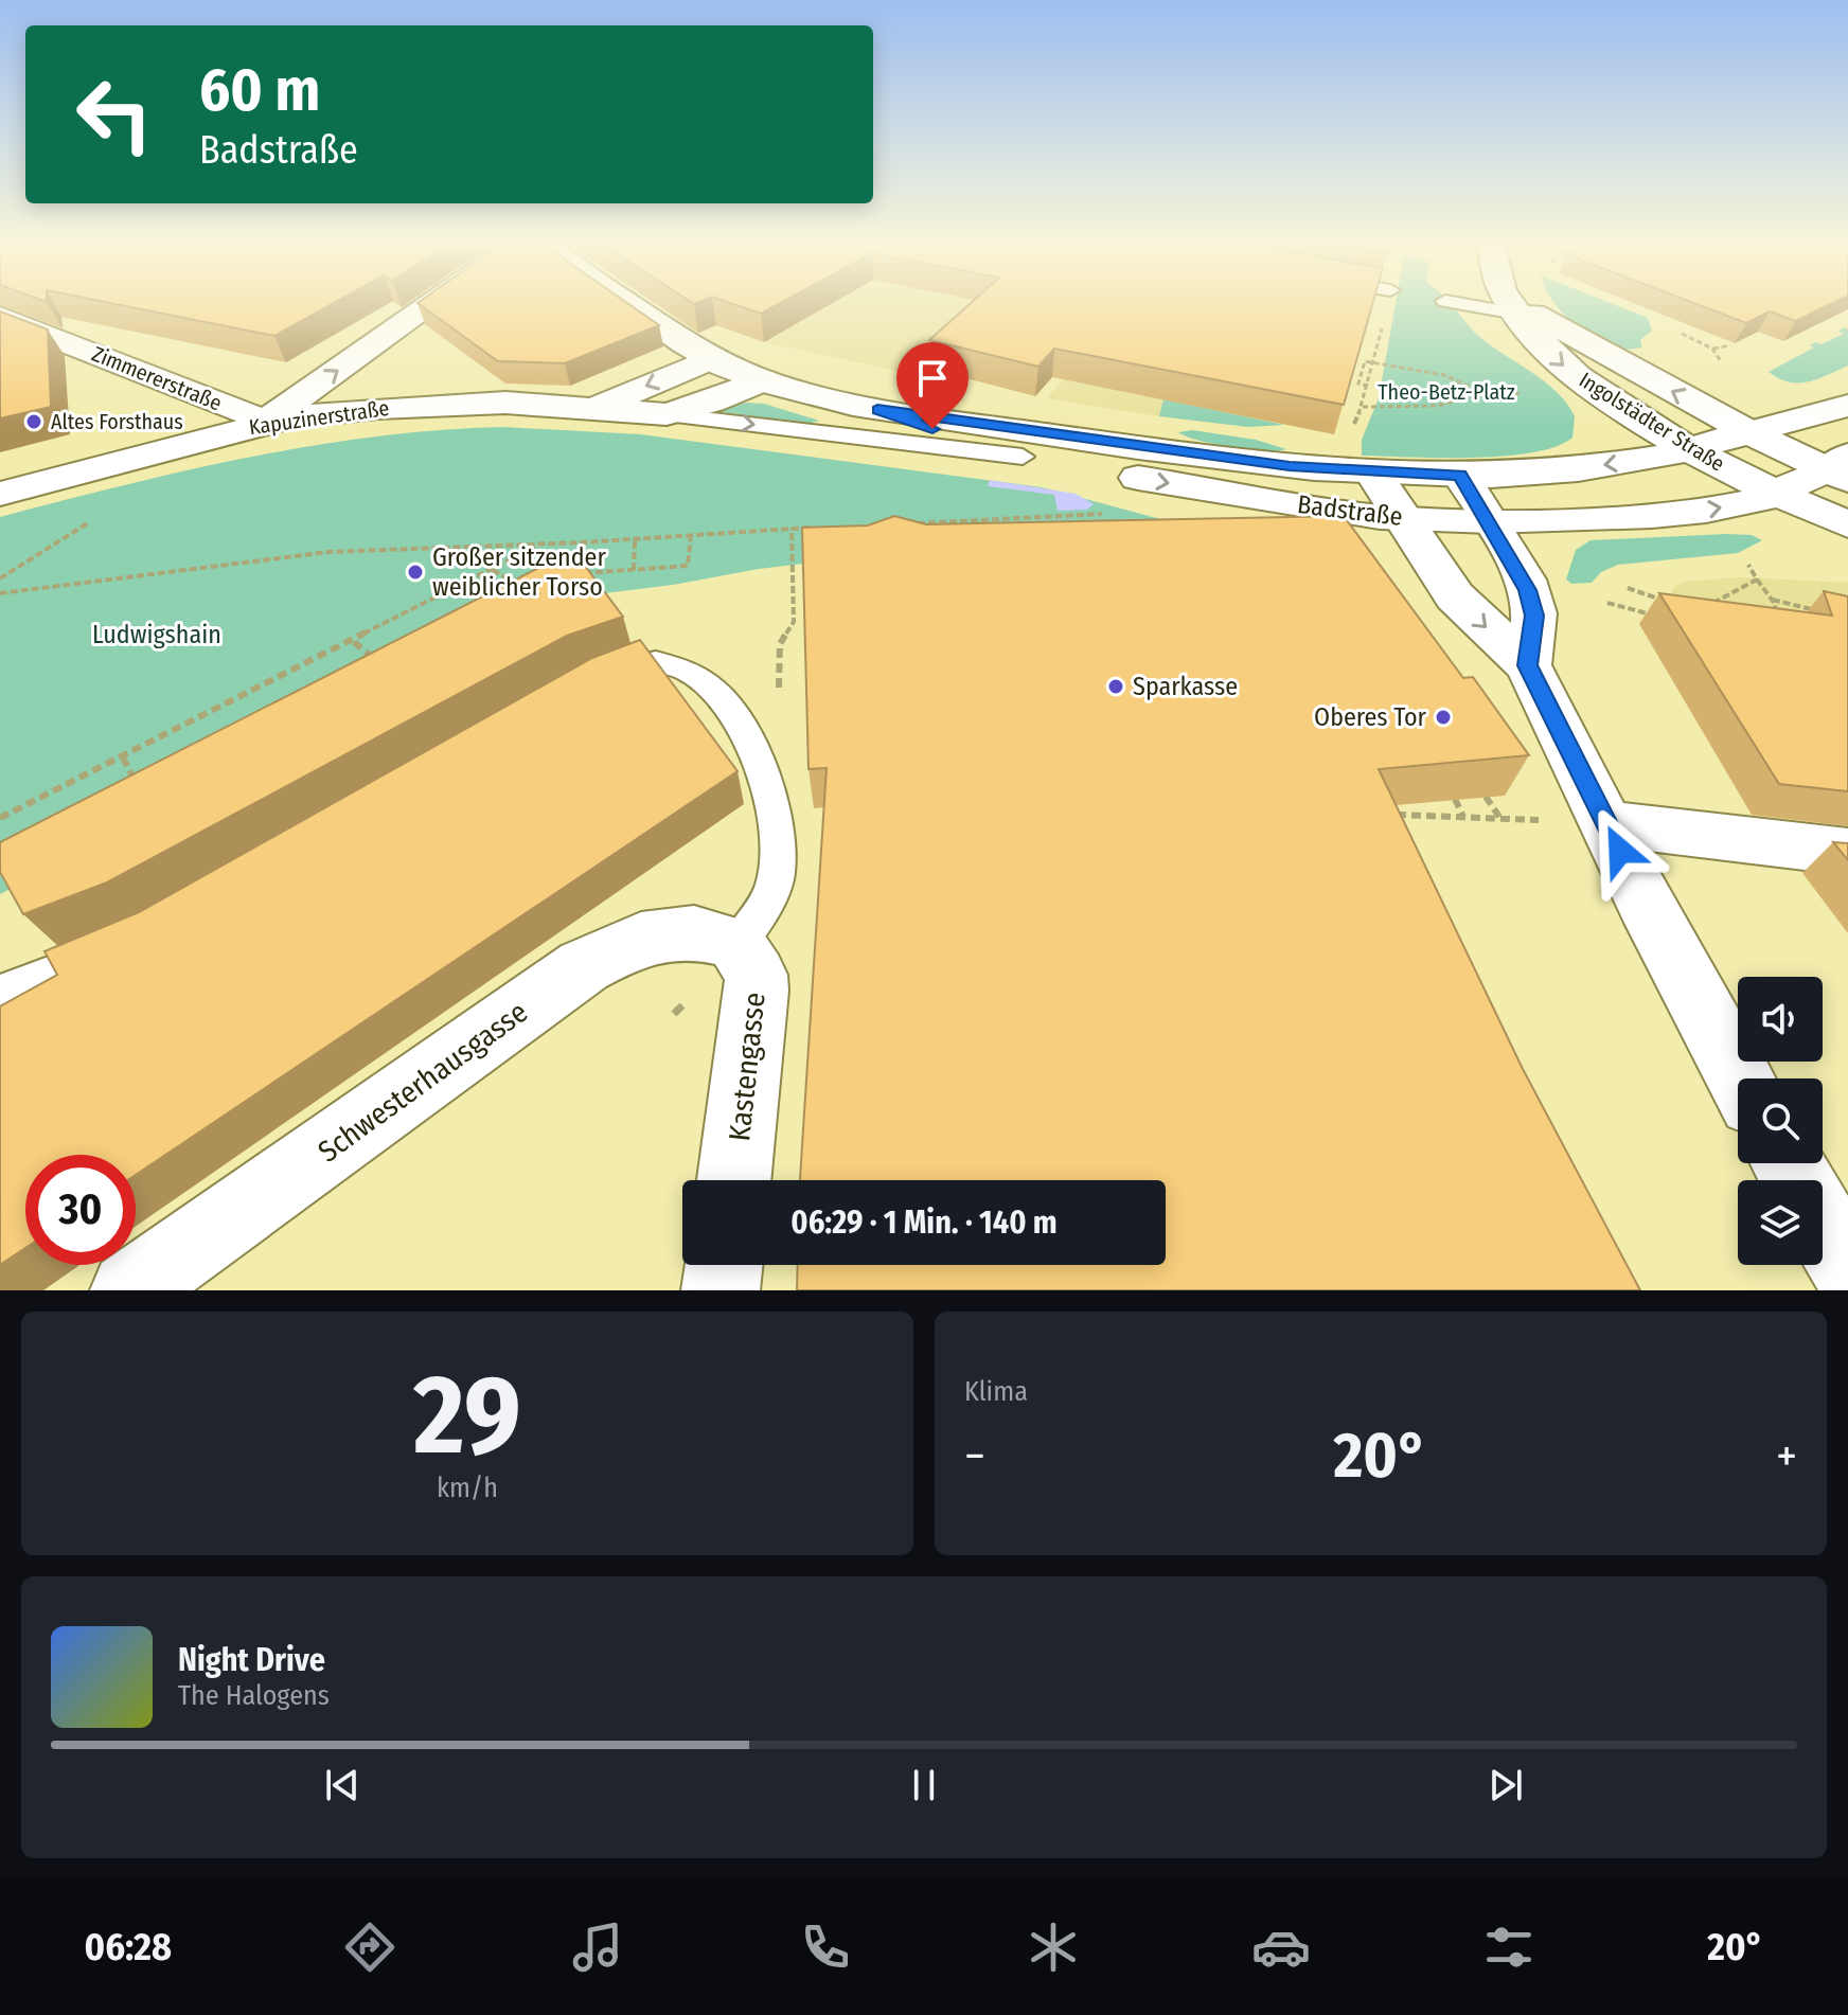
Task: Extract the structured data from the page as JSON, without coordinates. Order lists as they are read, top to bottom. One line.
{"streets":{"street":["Zimmererstraße","Kapuzinerstraße","Ingolstädter Straße","Badstraße","Kastengasse","Schwesterhausgasse"]},"crossings":[["Zimmererstraße","Kapuzinerstraße"],["Kapuzinerstraße","Badstraße"],["Ingolstädter Straße","Badstraße"],["Kastengasse","Schwesterhausgasse"]],"parks":["Theo-Betz-Platz","Ludwigshain"],"places":["Altes Forsthaus","Großer sitzender weiblicher Torso","Sparkasse","Oberes Tor"],"page":{"turn":["60 m","Badstraße"],"limit":"30","trip":"06:29 · 1 Min. · 140 m","tile":[["29","km/h"],"Klima"],"heat":["−","20°","+"],"song":["Night Drive","The Halogens"],"tabs":["06:28","20°"]}}
